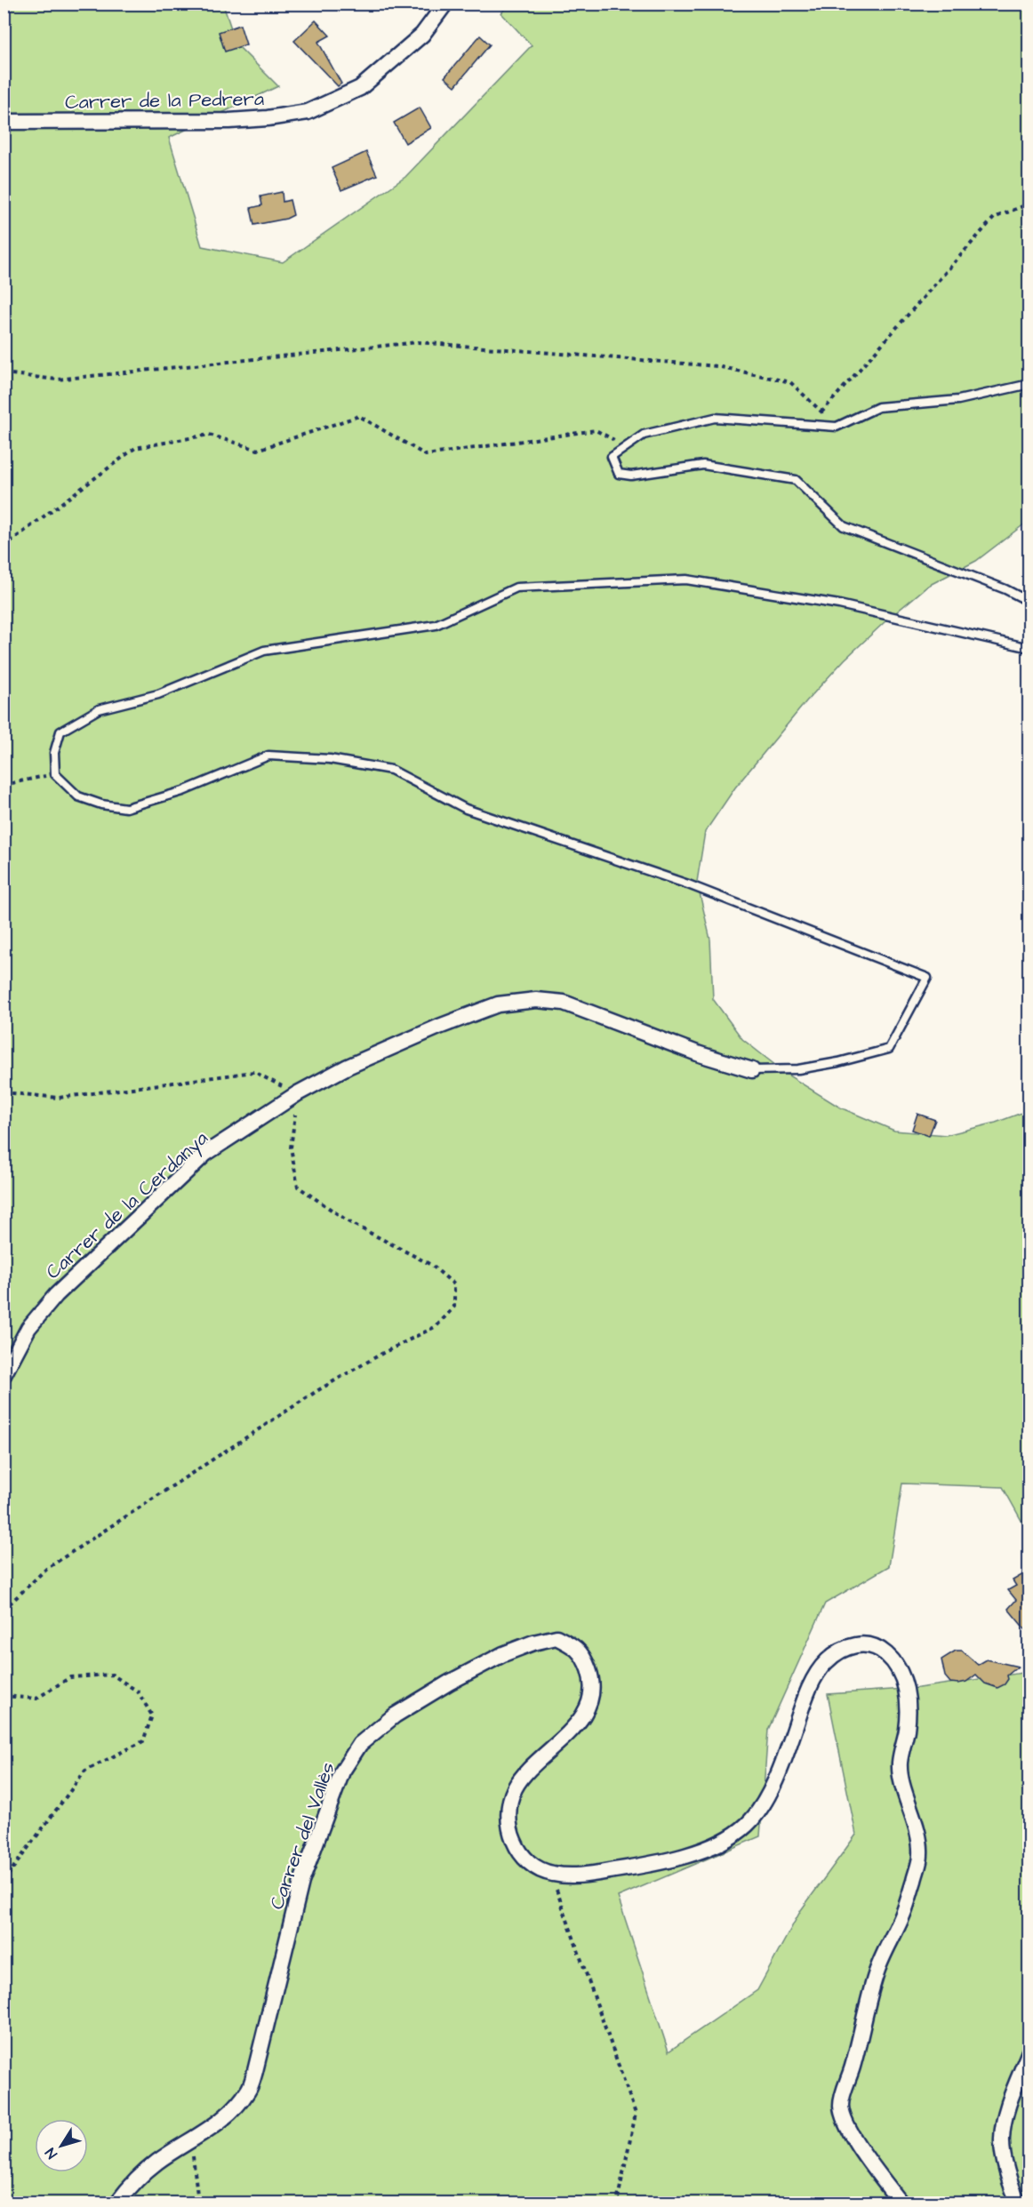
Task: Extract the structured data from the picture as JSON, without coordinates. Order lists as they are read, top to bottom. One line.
{"streets":{"street":["Carrer de la Pedrera","Carrer de la Cerdanya","Carrer del Vallès"]},"north":"bottom left"}
